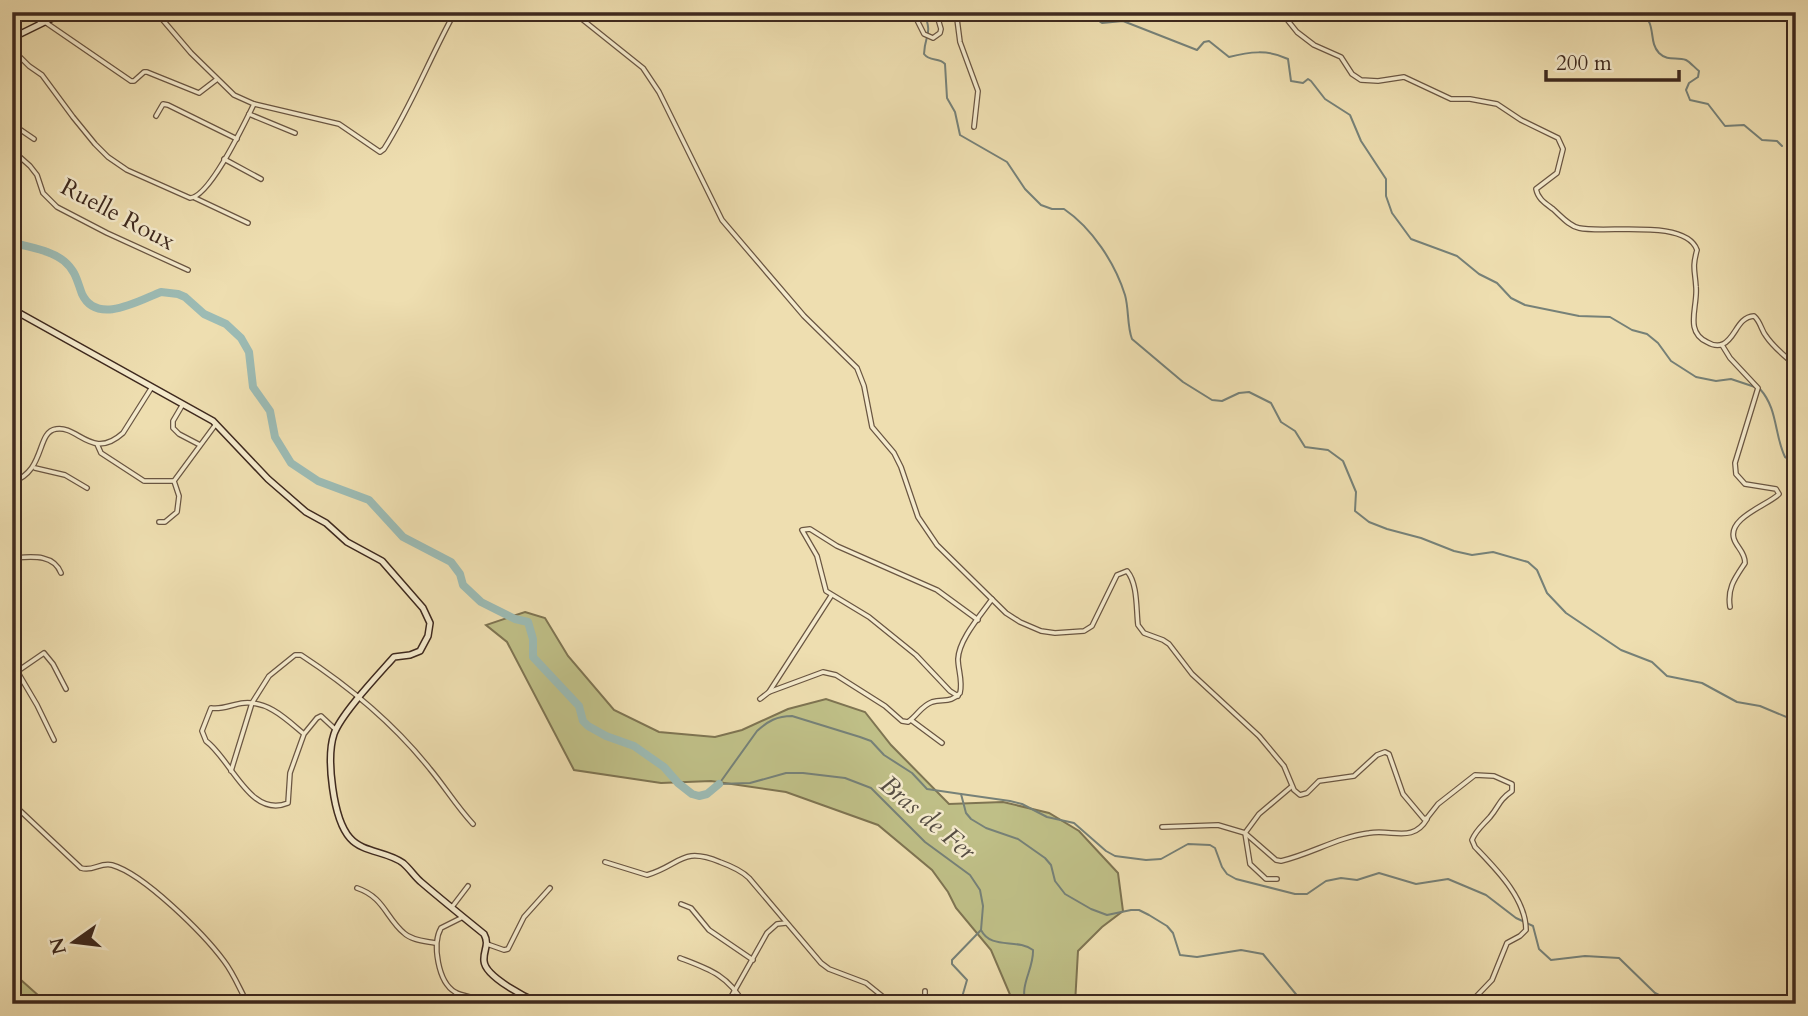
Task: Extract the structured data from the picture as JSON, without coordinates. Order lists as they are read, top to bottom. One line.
{"streets":{"street":["Ruelle Roux"]},"water":["Bras de Fer"],"scale_bar":"200 m","north":"left"}
